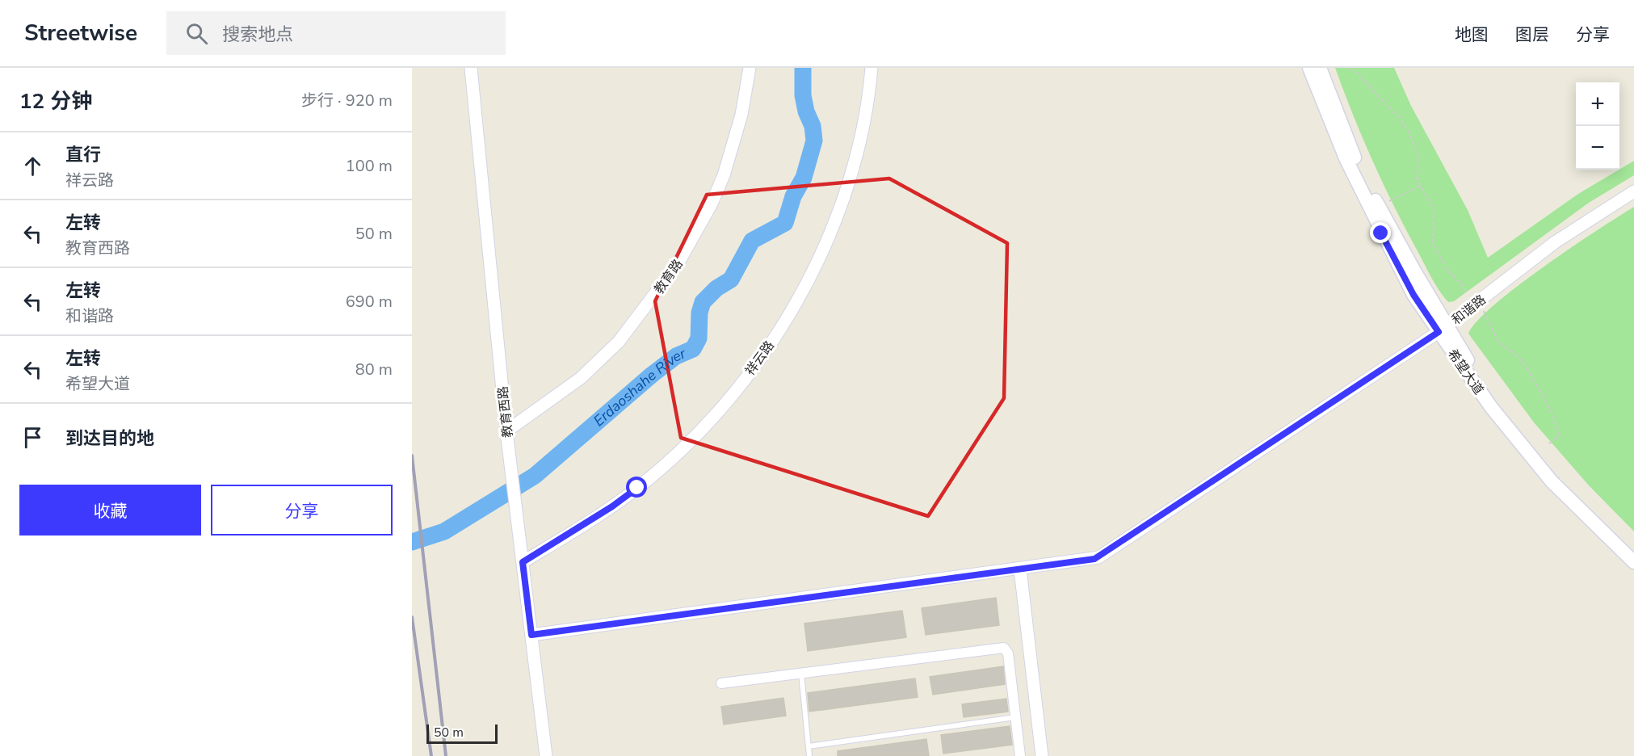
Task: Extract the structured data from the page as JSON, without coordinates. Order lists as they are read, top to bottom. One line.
{"streets":{"main road":["希望大道"],"street":["教育路","和谐路","祥云路","教育西路"]},"crossings":[["教育路","教育西路"],["和谐路","希望大道"],["和谐路","教育西路"],["祥云路","教育西路"]],"water":["Erdaoshahe River"],"scale_bar":"50 m","page":{"header":"Streetwise","search":"搜索地点","nav":["地图","图层","分享"],"heading":["12 分钟","步行 · 920 m"],"map_buttons":["+","−"],"list":[["直行","祥云路","100 m"],["左转","教育西路","50 m"],["左转","和谐路","690 m"],["左转","希望大道","80 m"],"到达目的地"],"buttons":["收藏","分享"],"scale":"50 m"}}
